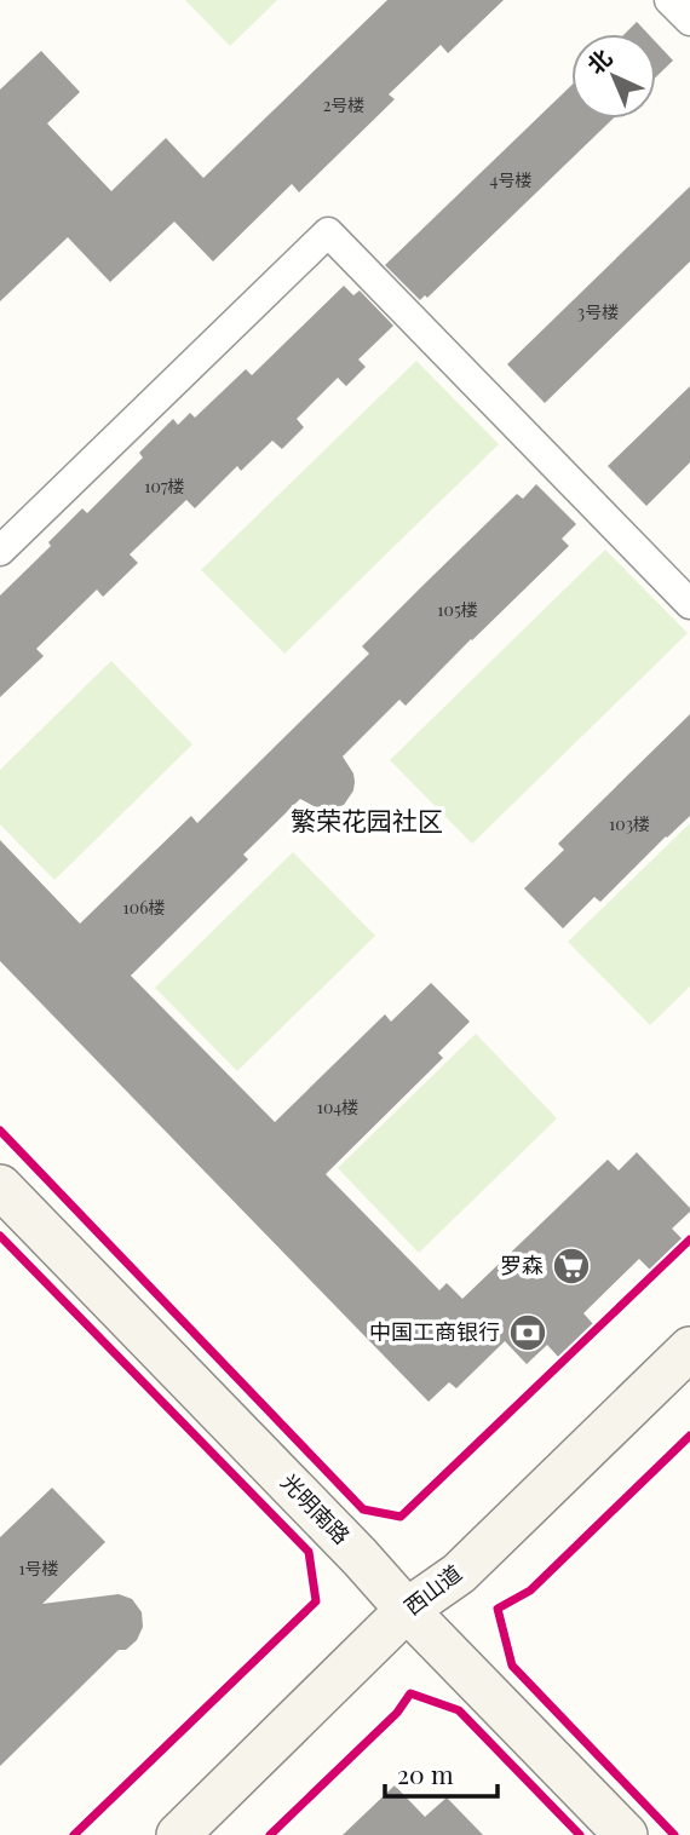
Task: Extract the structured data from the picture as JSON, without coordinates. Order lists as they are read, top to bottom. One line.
{"streets":{"main road":["光明南路","西山道"]},"crossings":[["光明南路","西山道"]],"districts":["繁荣花园社区"],"places":{"supermarket":["罗森"],"bank":["中国工商银行"]},"house_numbers":["2号楼","4号楼","3号楼","107楼","105楼","103楼","106楼","104楼","1号楼"],"scale_bar":"20 m","north":"top left"}
